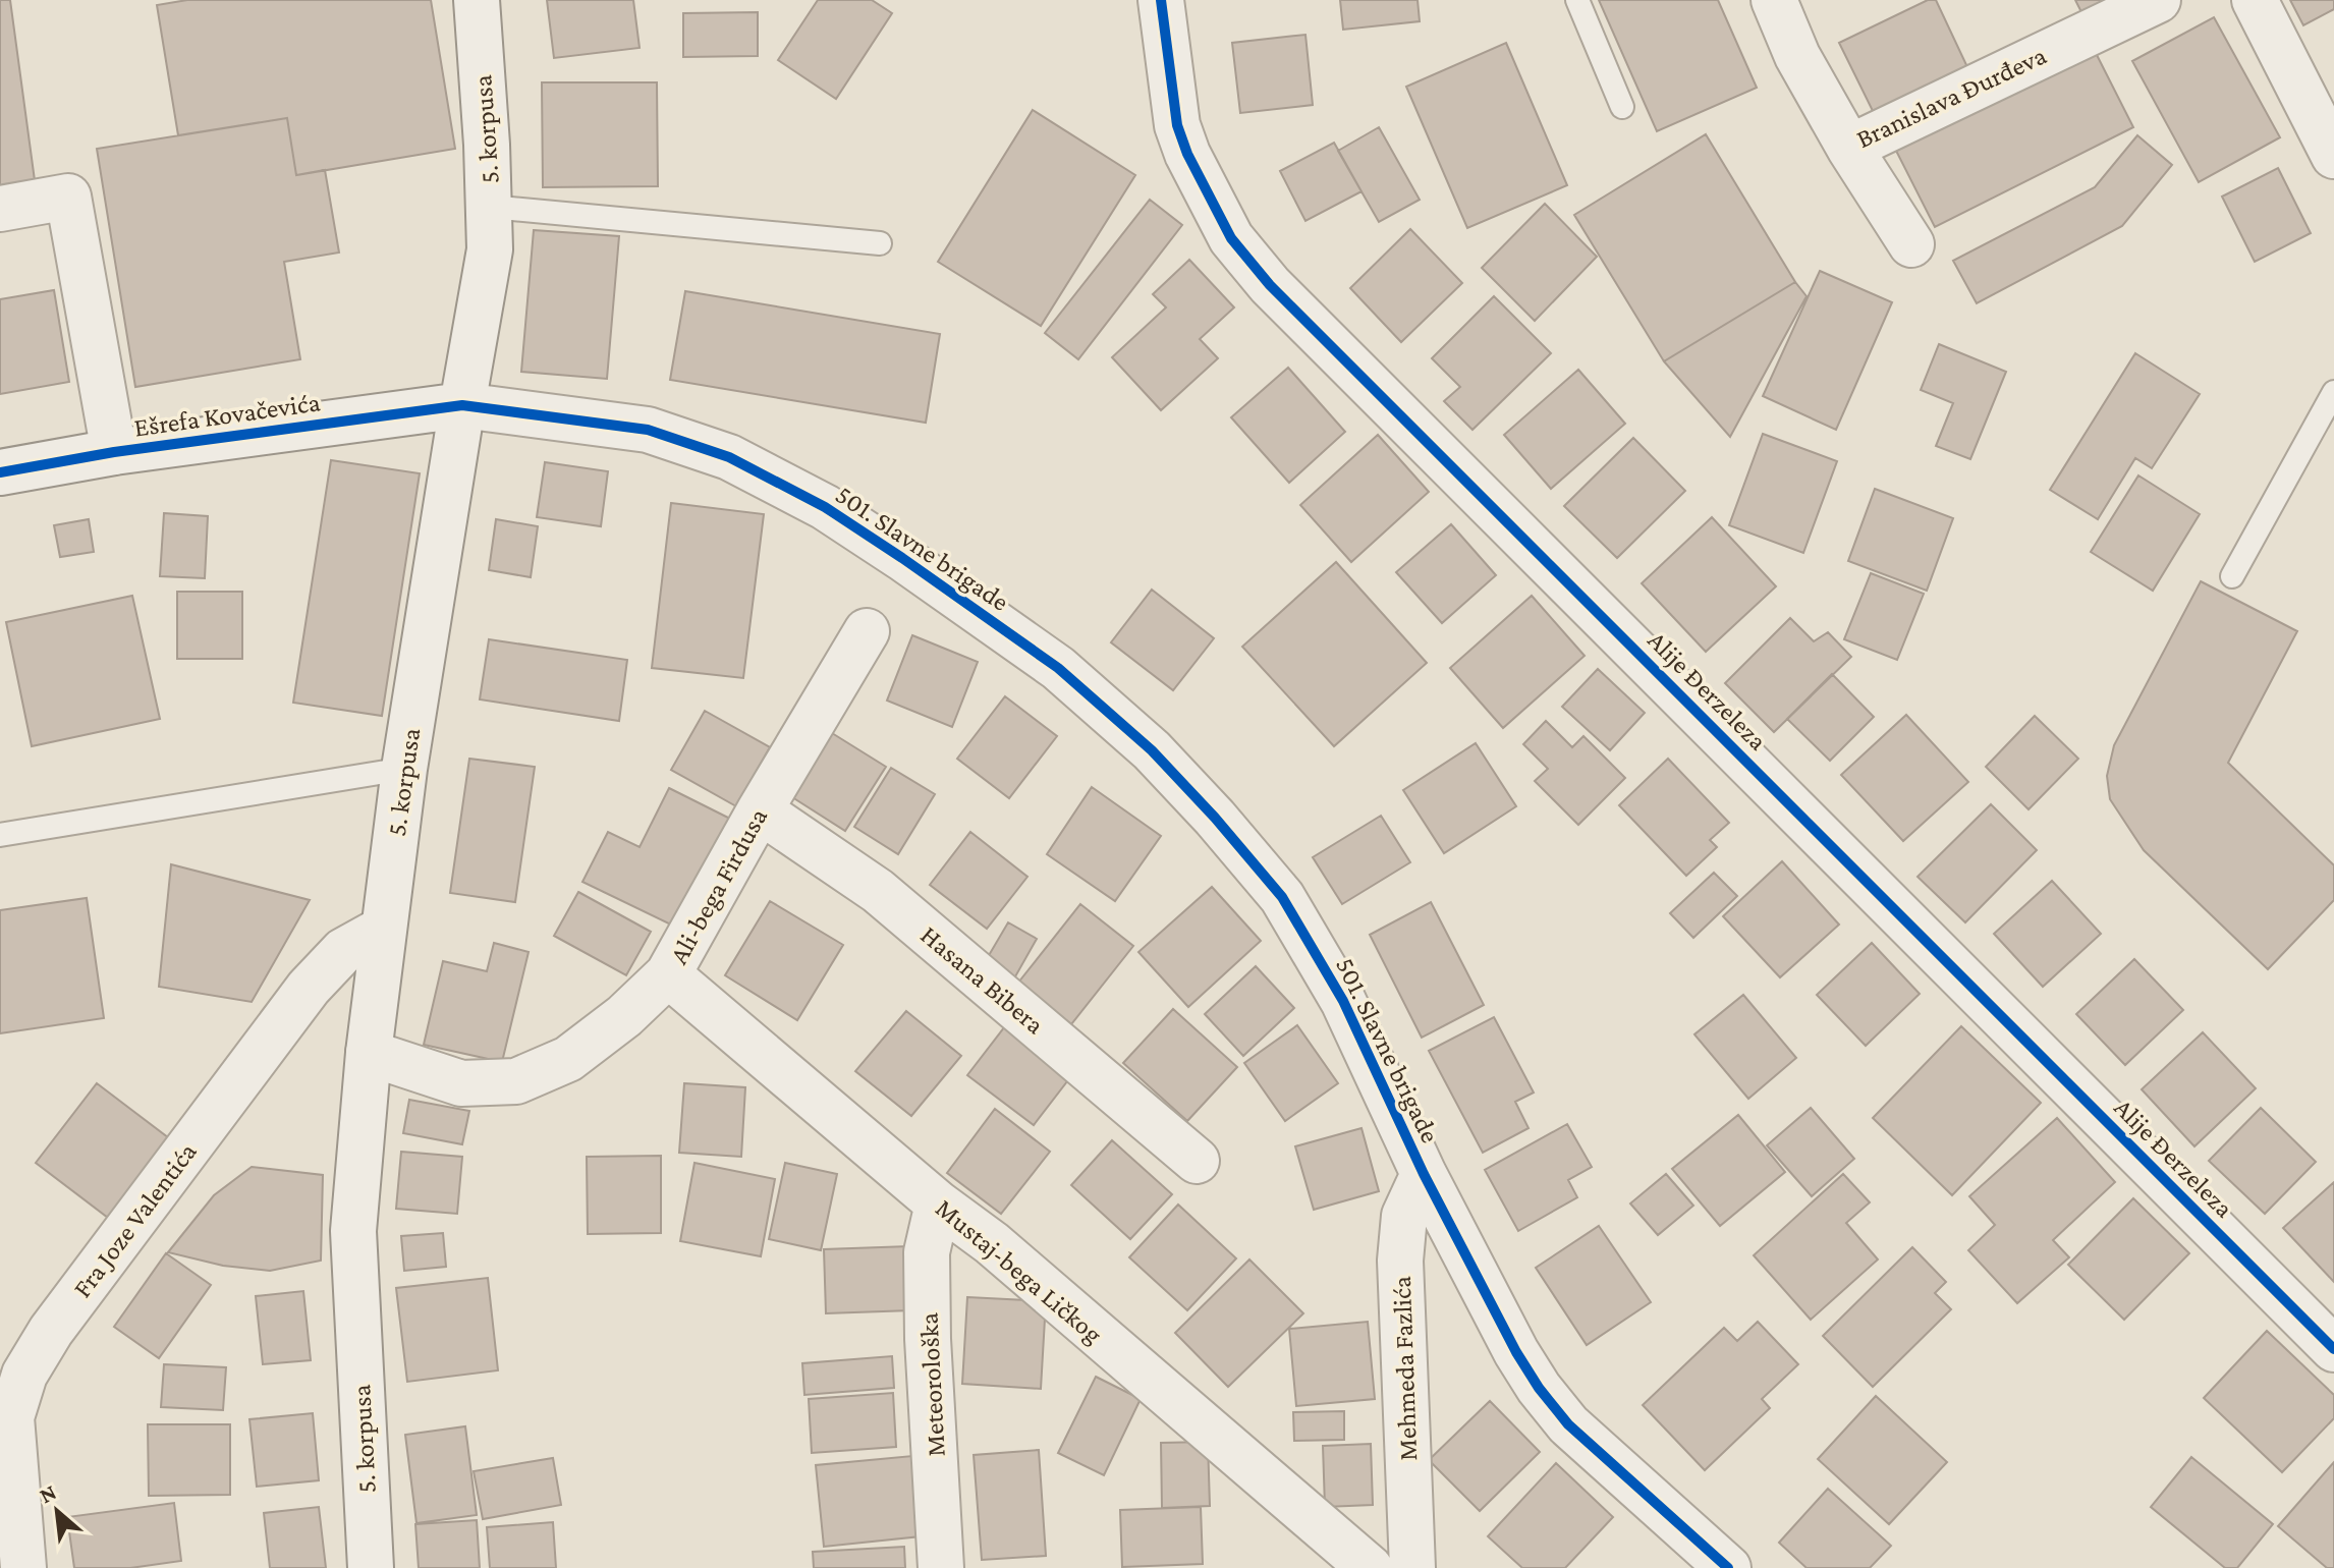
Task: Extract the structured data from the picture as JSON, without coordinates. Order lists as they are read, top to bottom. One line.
{"streets":{"street":["Branislava Đurđeva","5. korpusa","Ešrefa Kovačevića","501. Slavne brigade","Alije Đerzeleza","Ali-bega Firdusa","Hasana Bibera","Fra Joze Valentića","Mustaj-bega Ličkog","Mehmeda Fazlića","Meteorološka"]},"crossings":[["5. korpusa","Ešrefa Kovačevića"],["5. korpusa","501. Slavne brigade"],["5. korpusa","Ali-bega Firdusa"],["5. korpusa","Fra Joze Valentića"],["Ešrefa Kovačevića","501. Slavne brigade"],["501. Slavne brigade","Mehmeda Fazlića"],["Ali-bega Firdusa","Hasana Bibera"],["Ali-bega Firdusa","Mustaj-bega Ličkog"],["Mustaj-bega Ličkog","Meteorološka"]],"north":"top left"}
